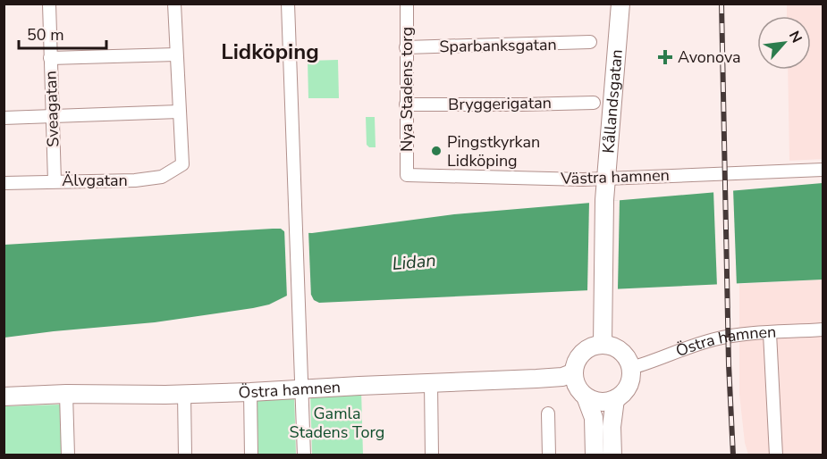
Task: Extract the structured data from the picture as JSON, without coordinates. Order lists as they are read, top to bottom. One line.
{"streets":{"main road":["Kållandsgatan","Östra hamnen"],"street":["Sparbanksgatan","Nya Stadens torg","Bryggerigatan","Sveagatan","Västra hamnen","Älvgatan"]},"crossings":[["Sparbanksgatan","Nya Stadens torg"],["Nya Stadens torg","Bryggerigatan"],["Nya Stadens torg","Västra hamnen"],["Kållandsgatan","Västra hamnen"],["Kållandsgatan","Östra hamnen"],["Sveagatan","Älvgatan"]],"districts":["Lidköping"],"water":["Lidan"],"parks":["Gamla Stadens Torg"],"places":{"health":["Avonova"],"other":["Pingstkyrkan Lidköping"]},"scale_bar":"50 m","north":"top right"}
